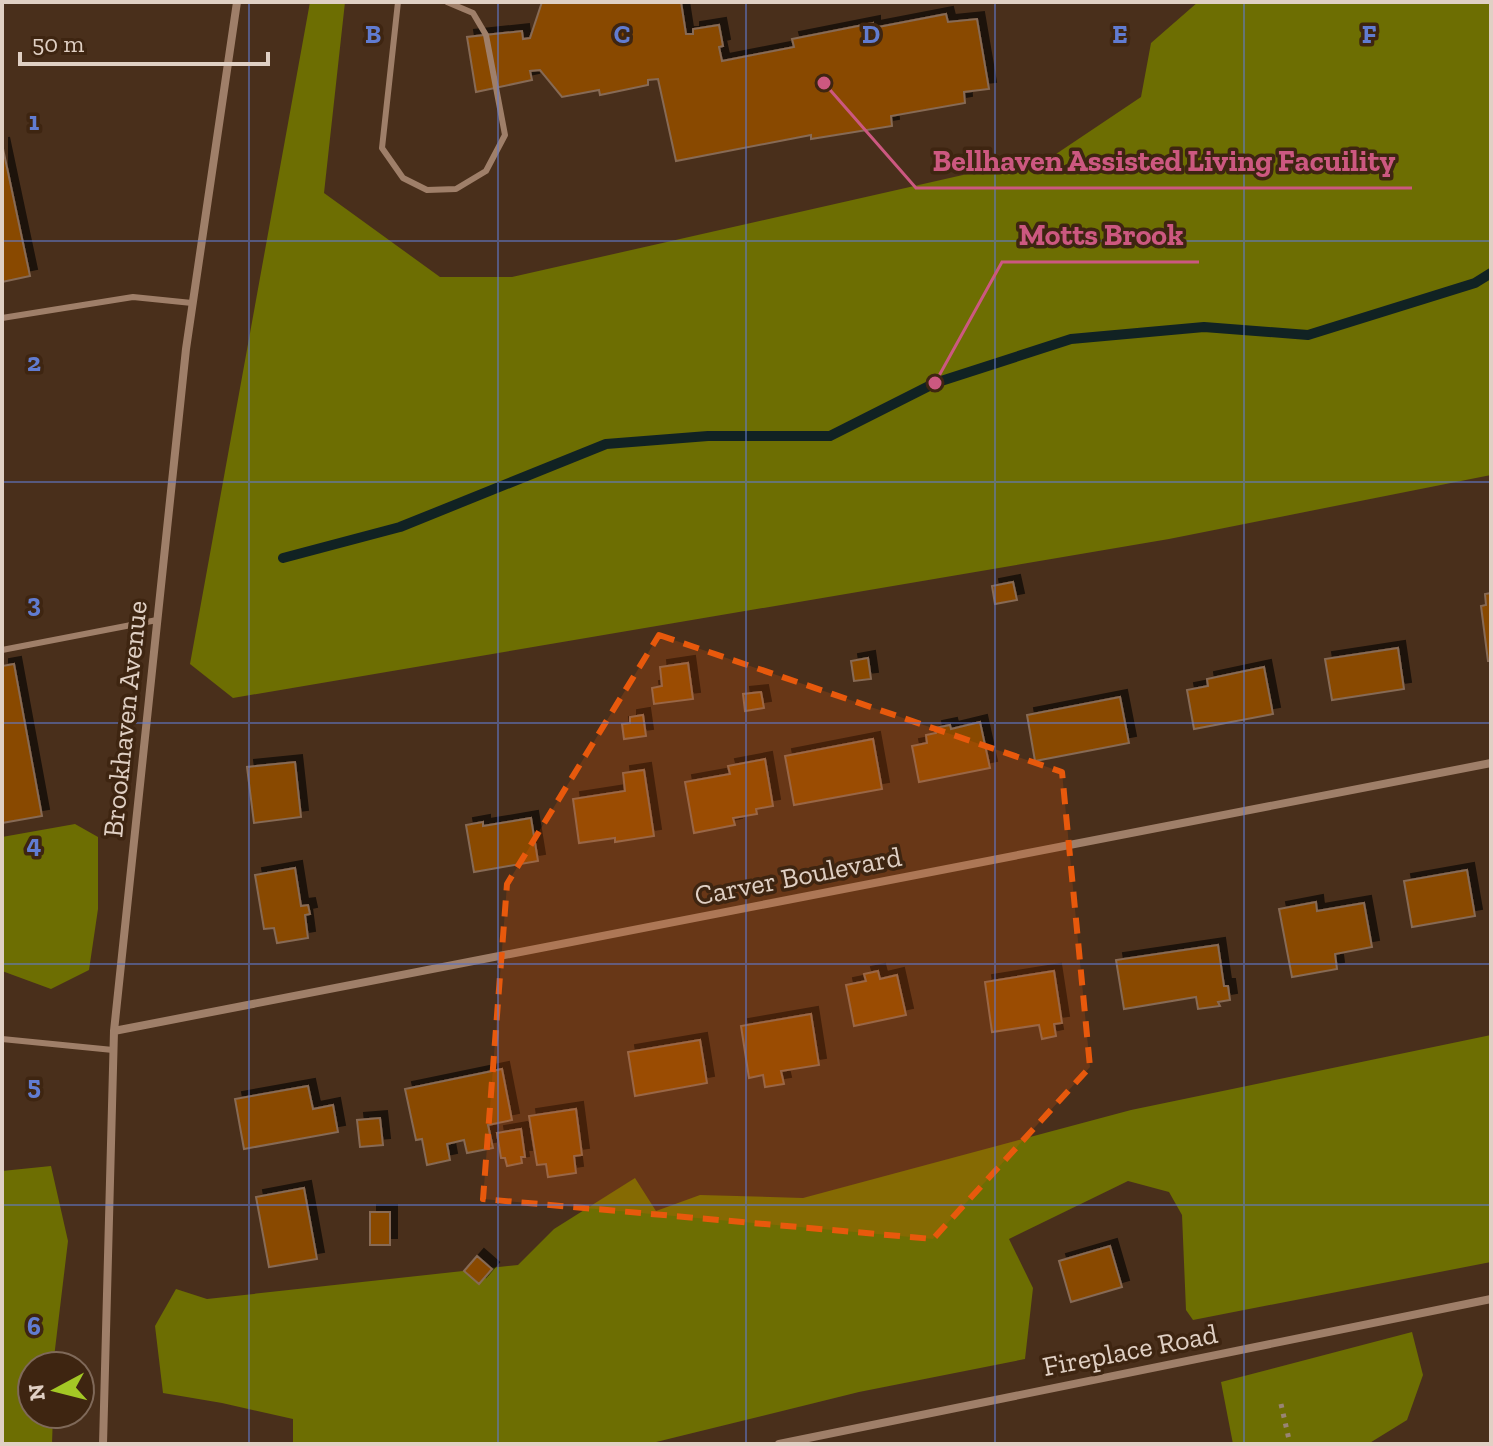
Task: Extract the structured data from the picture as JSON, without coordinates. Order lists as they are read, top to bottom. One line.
{"streets":{"street":["Brookhaven Avenue","Carver Boulevard","Fireplace Road"]},"crossings":[["Brookhaven Avenue","Carver Boulevard"]],"places":["Bellhaven Assisted Living Facuility","Motts Brook"],"scale_bar":"50 m","north":"left","grid":{"columns":["B","C","D","E","F"],"rows":["1","2","3","4","5","6"]}}
